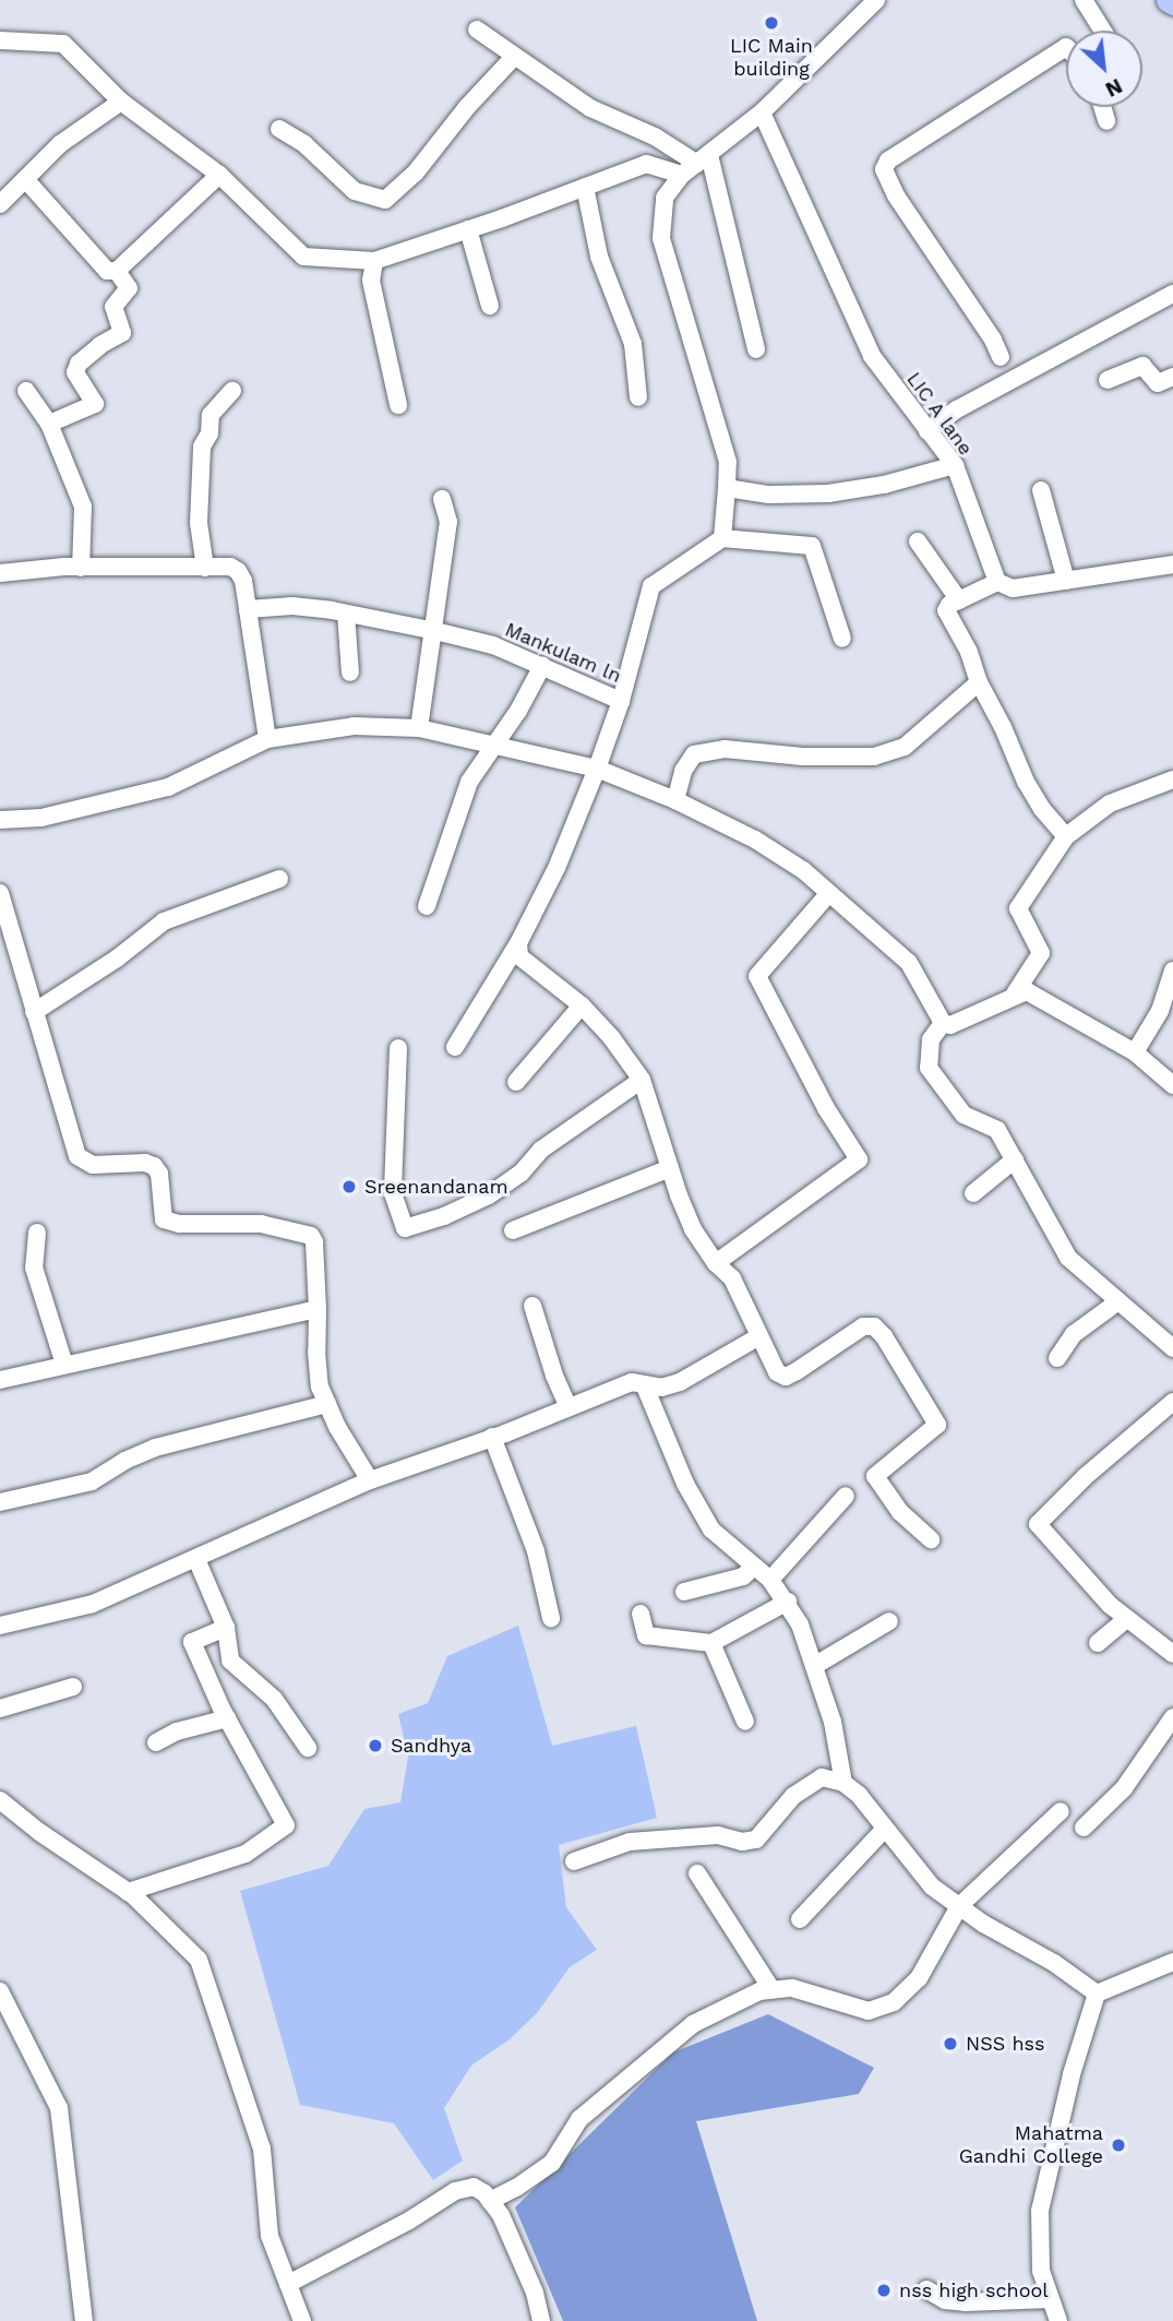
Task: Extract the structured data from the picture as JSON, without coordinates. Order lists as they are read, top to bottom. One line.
{"streets":{"street":["LIC A lane","Mankulam ln"]},"places":["LIC Main building","Sreenandanam","Sandhya","NSS hss","Mahatma Gandhi College","nss high school"],"north":"bottom right"}
